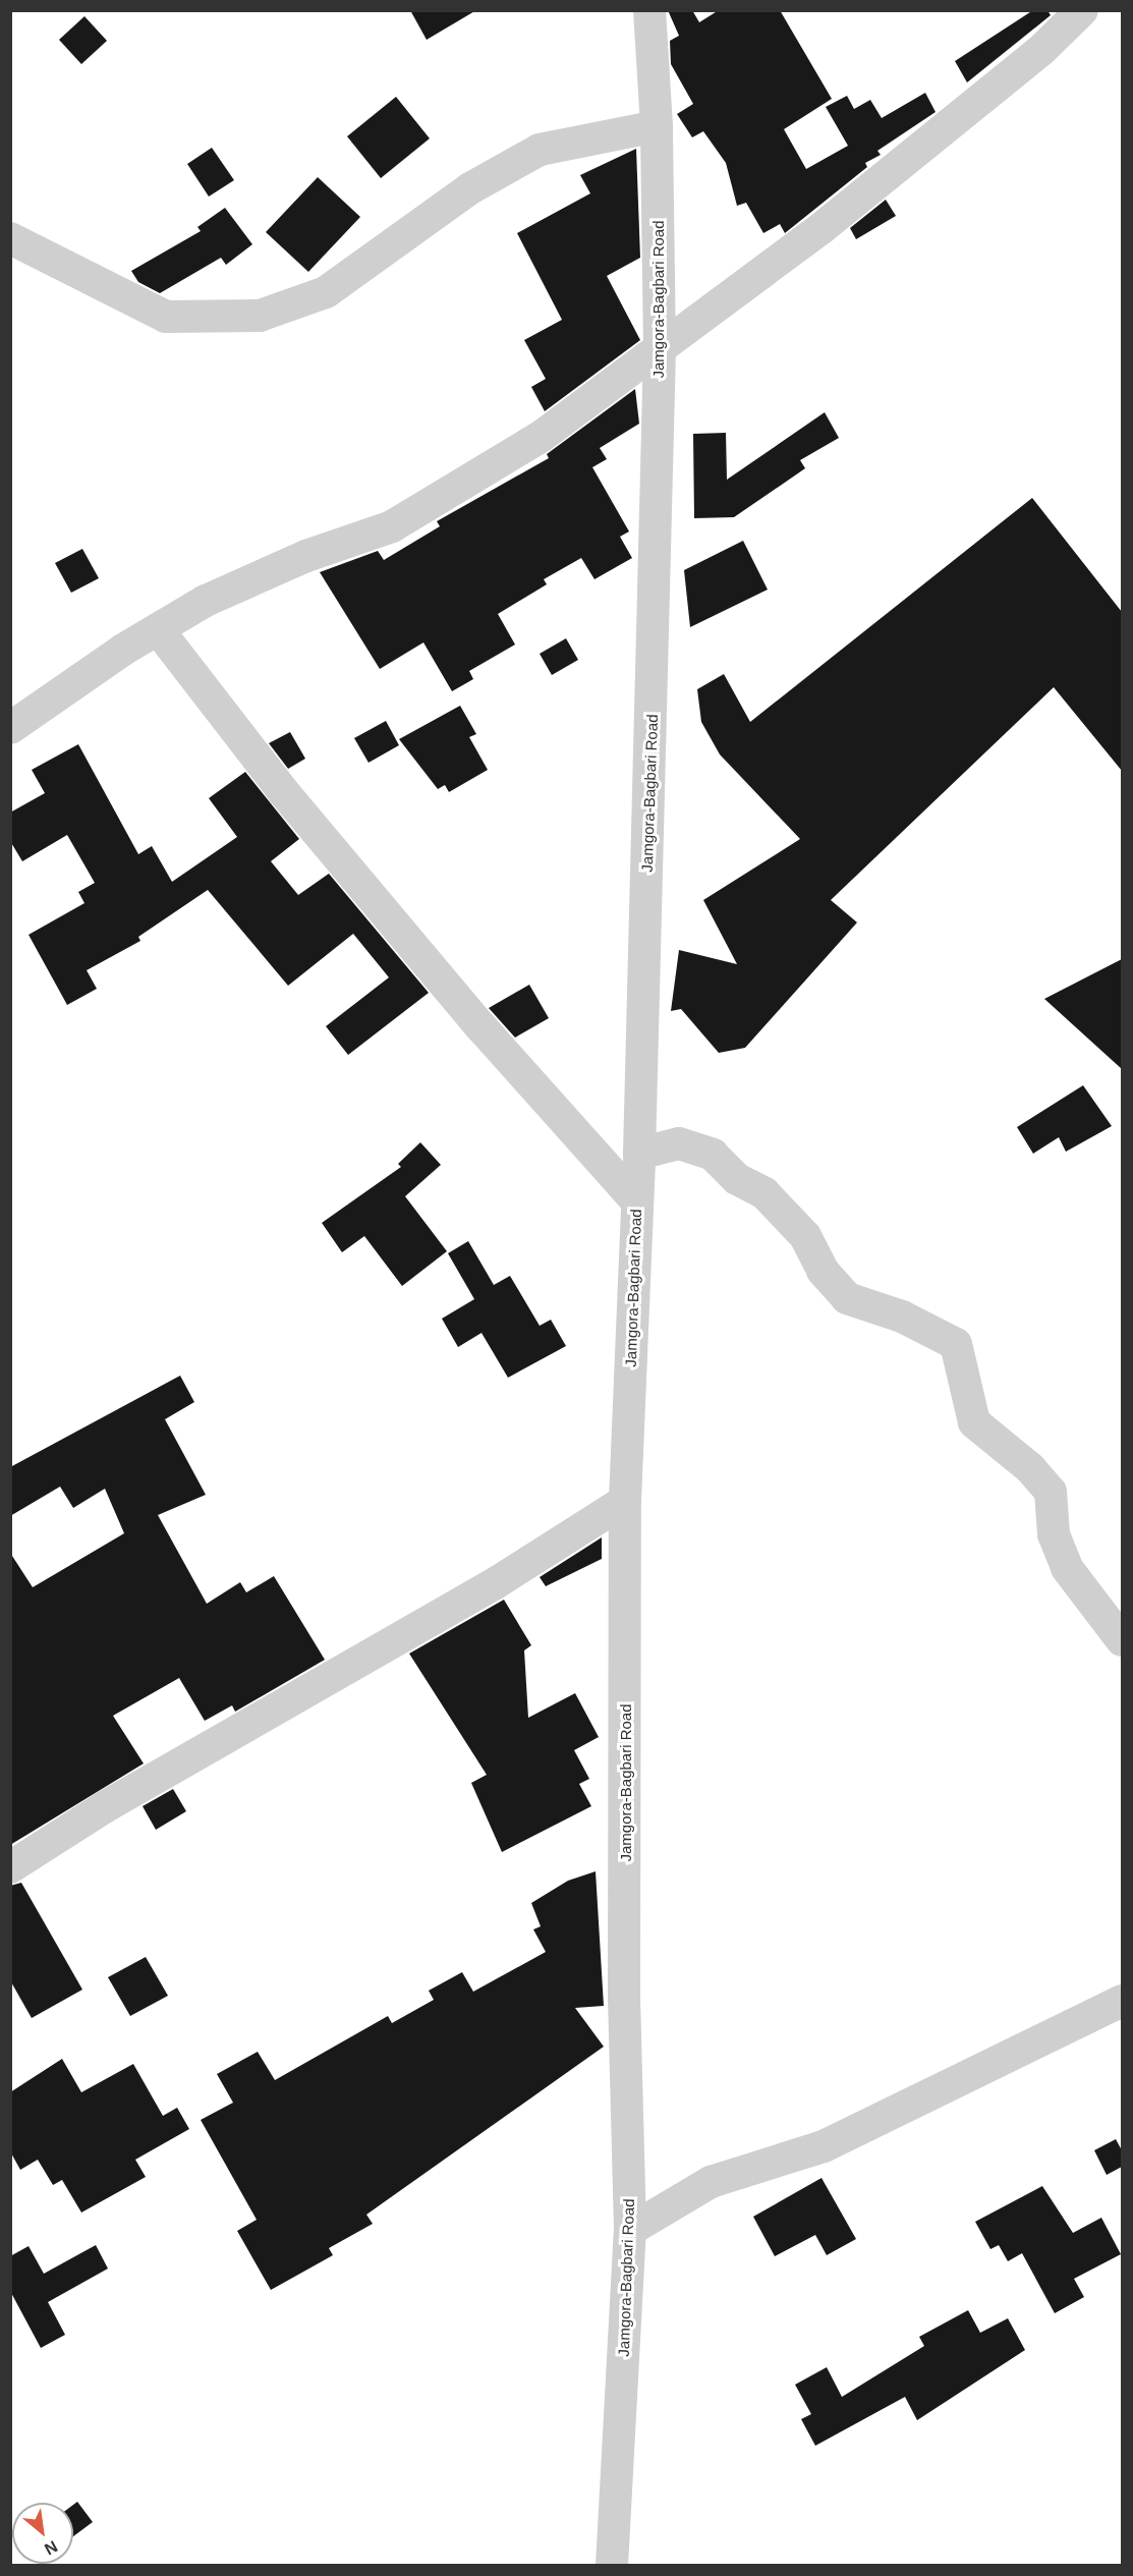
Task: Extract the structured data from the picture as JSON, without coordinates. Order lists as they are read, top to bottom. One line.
{"streets":{"street":["Jamgora-Bagbari Road"]},"north":"bottom right"}
